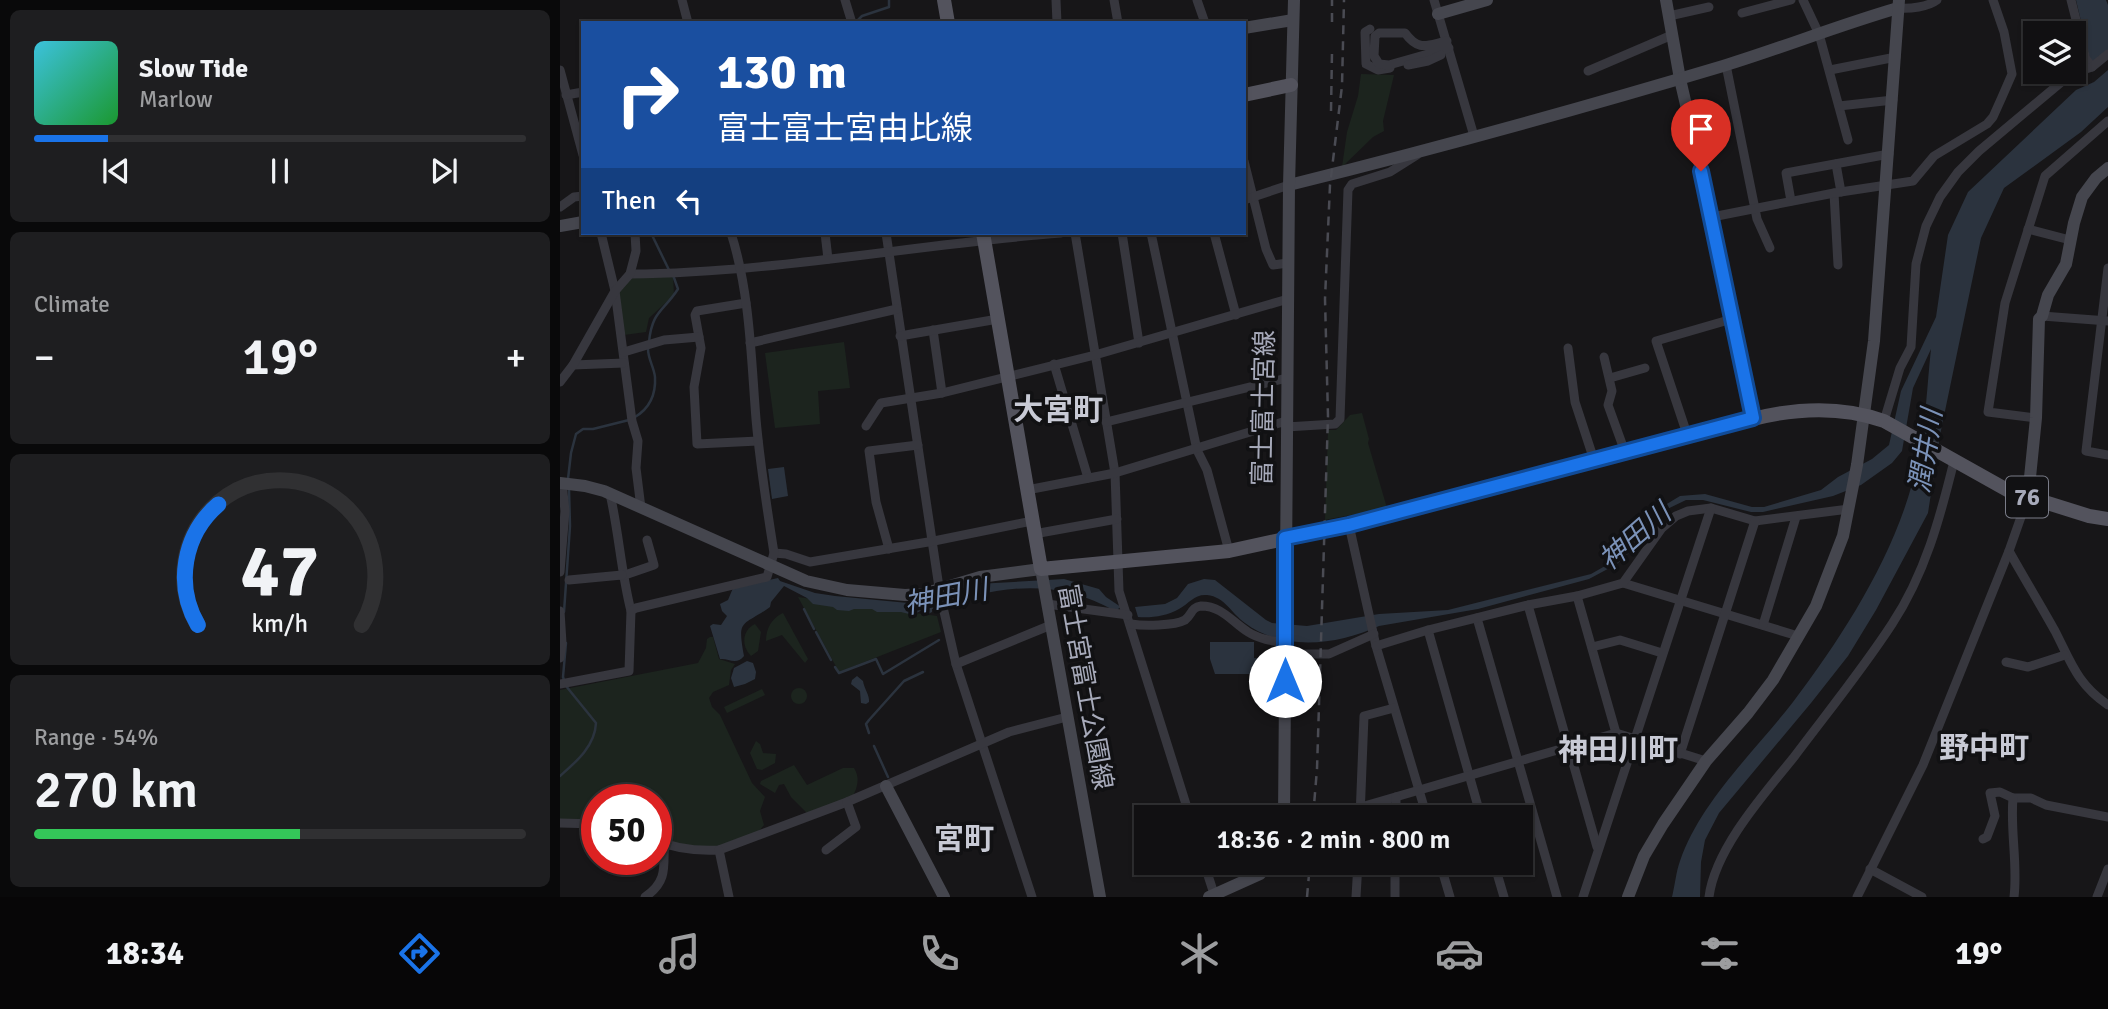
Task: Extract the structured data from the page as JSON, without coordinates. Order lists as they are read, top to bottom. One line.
{"streets":{"main road":["76"],"street":["富士富士宮線","富士宮富士公園線"]},"crossings":[["富士富士宮線","76"],["76","富士宮富士公園線"]],"districts":["大宮町","野中町","神田川町","宮町"],"water":["潤井川","神田川"],"page":{"turn":["130 m","富士富士宮由比線"],"song":["Slow Tide","Marlow"],"then":"Then","tile":["Climate",["Range · 54%","270 km"]],"heat":["−","19°","+"],"limit":"50","trip":"18:36 · 2 min · 800 m","tabs":["18:34","19°"],"gauge":["47","km/h"]}}
